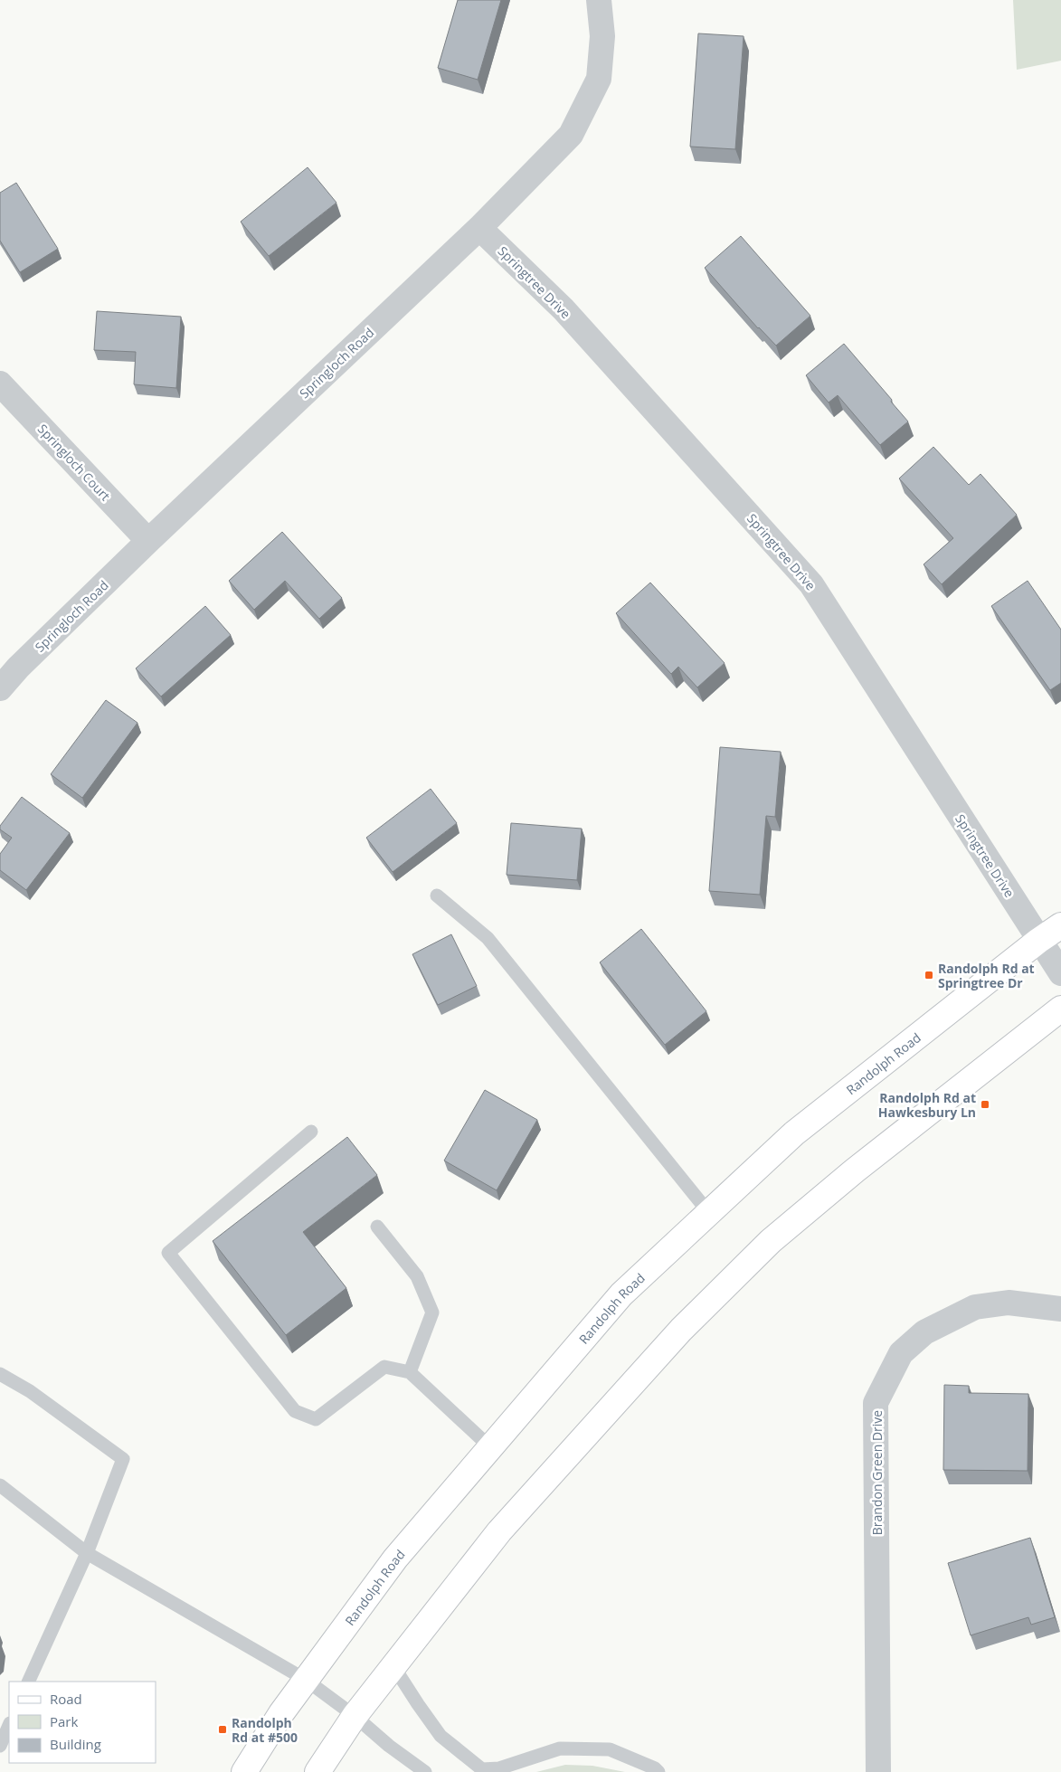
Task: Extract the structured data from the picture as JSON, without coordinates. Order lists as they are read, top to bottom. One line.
{"streets":{"main road":["Randolph Road"],"street":["Springtree Drive","Springloch Road","Springloch Court","Brandon Green Drive"]},"crossings":[["Springtree Drive","Springloch Road"],["Springtree Drive","Randolph Road"],["Springloch Road","Springloch Court"]],"places":{"transit":["Randolph Rd at Springtree Dr","Randolph Rd at Hawkesbury Ln","Randolph Rd at #500"]},"legend":["Road","Park","Building"]}
